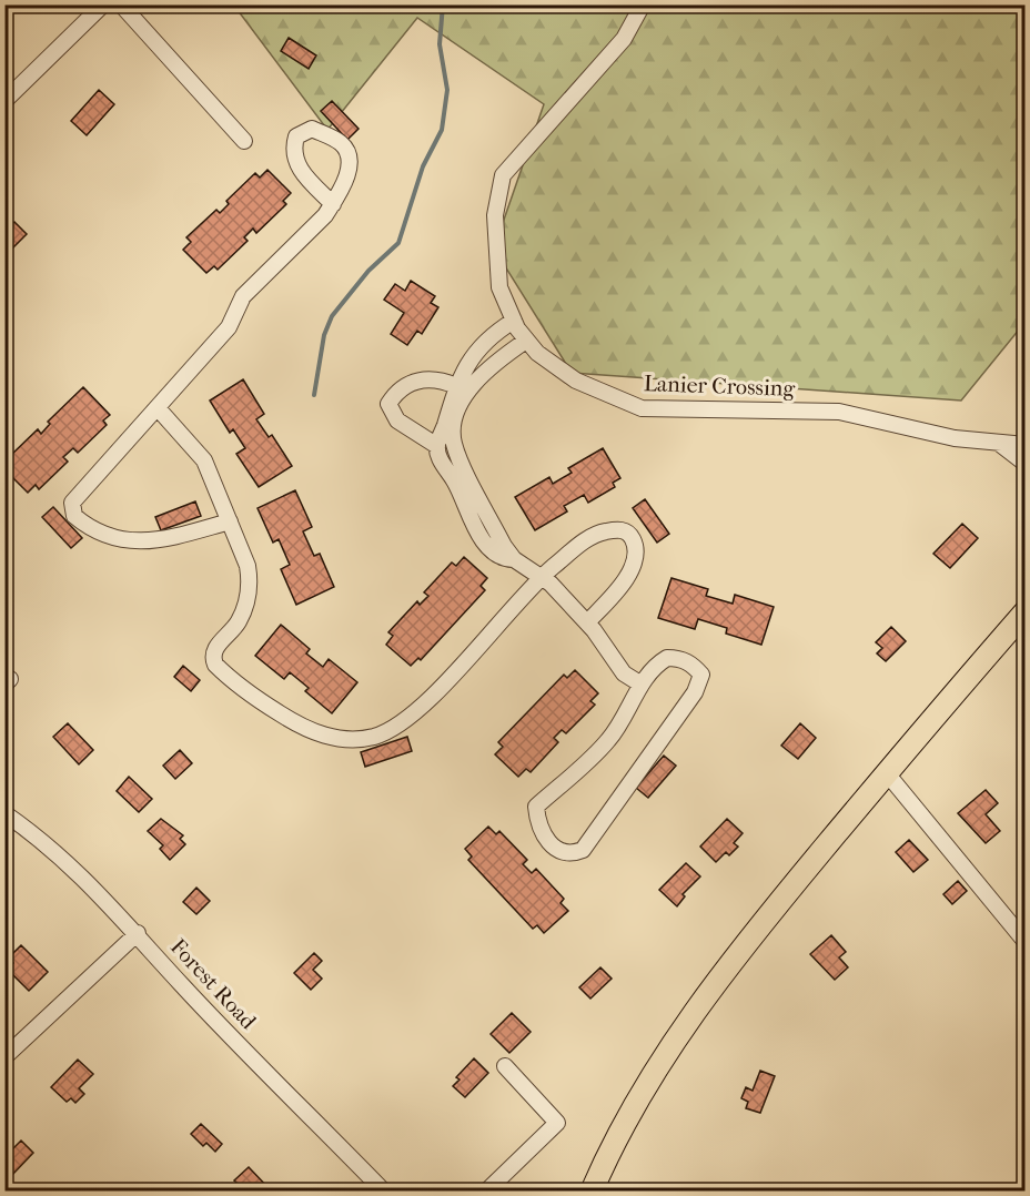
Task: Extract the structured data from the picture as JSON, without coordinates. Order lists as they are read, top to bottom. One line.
{"streets":{"street":["Lanier Crossing","Forest Road"]}}
